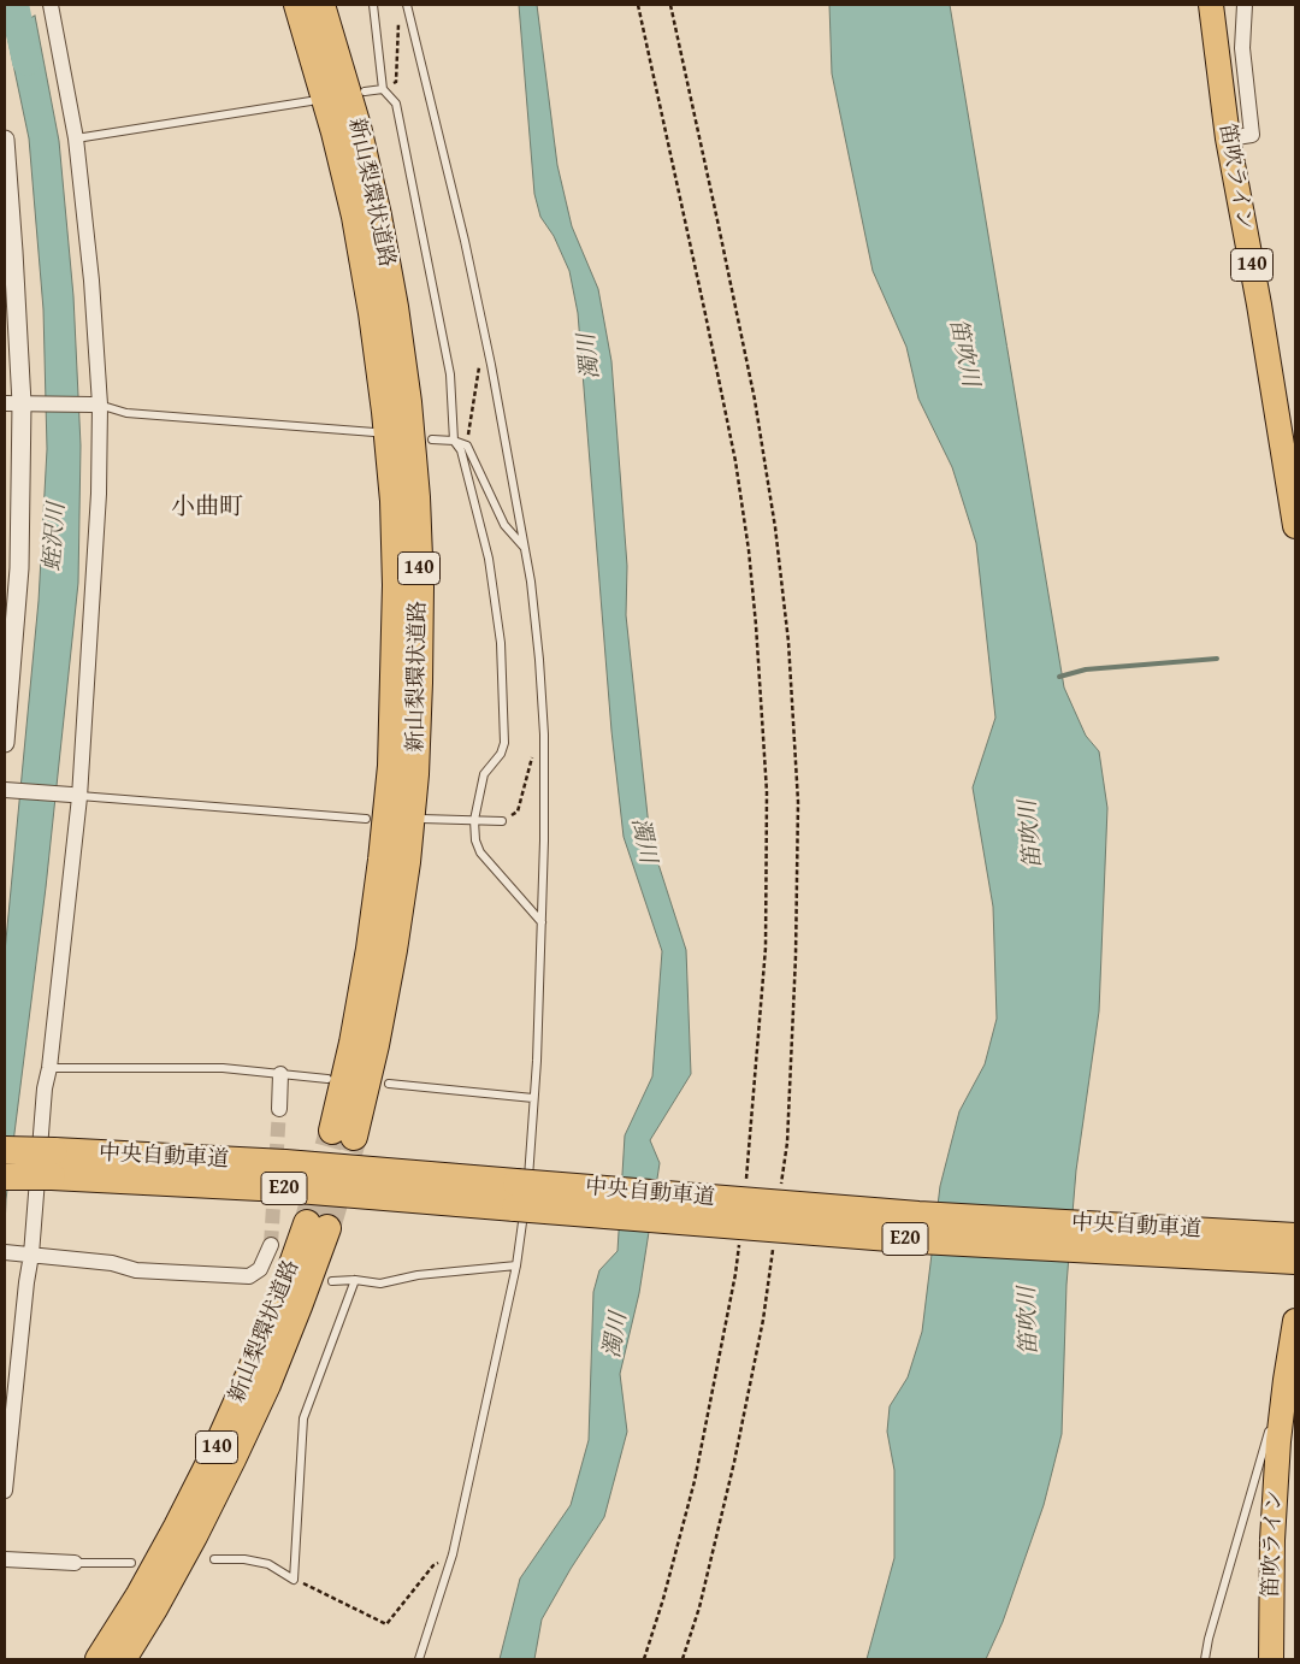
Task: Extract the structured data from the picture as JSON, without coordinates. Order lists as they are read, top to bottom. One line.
{"streets":{"highway":["笛吹ライン","新山梨環状道路","140","中央自動車道","E20"]},"districts":["小曲町"],"water":["笛吹川","濁川","蛭沢川"]}
